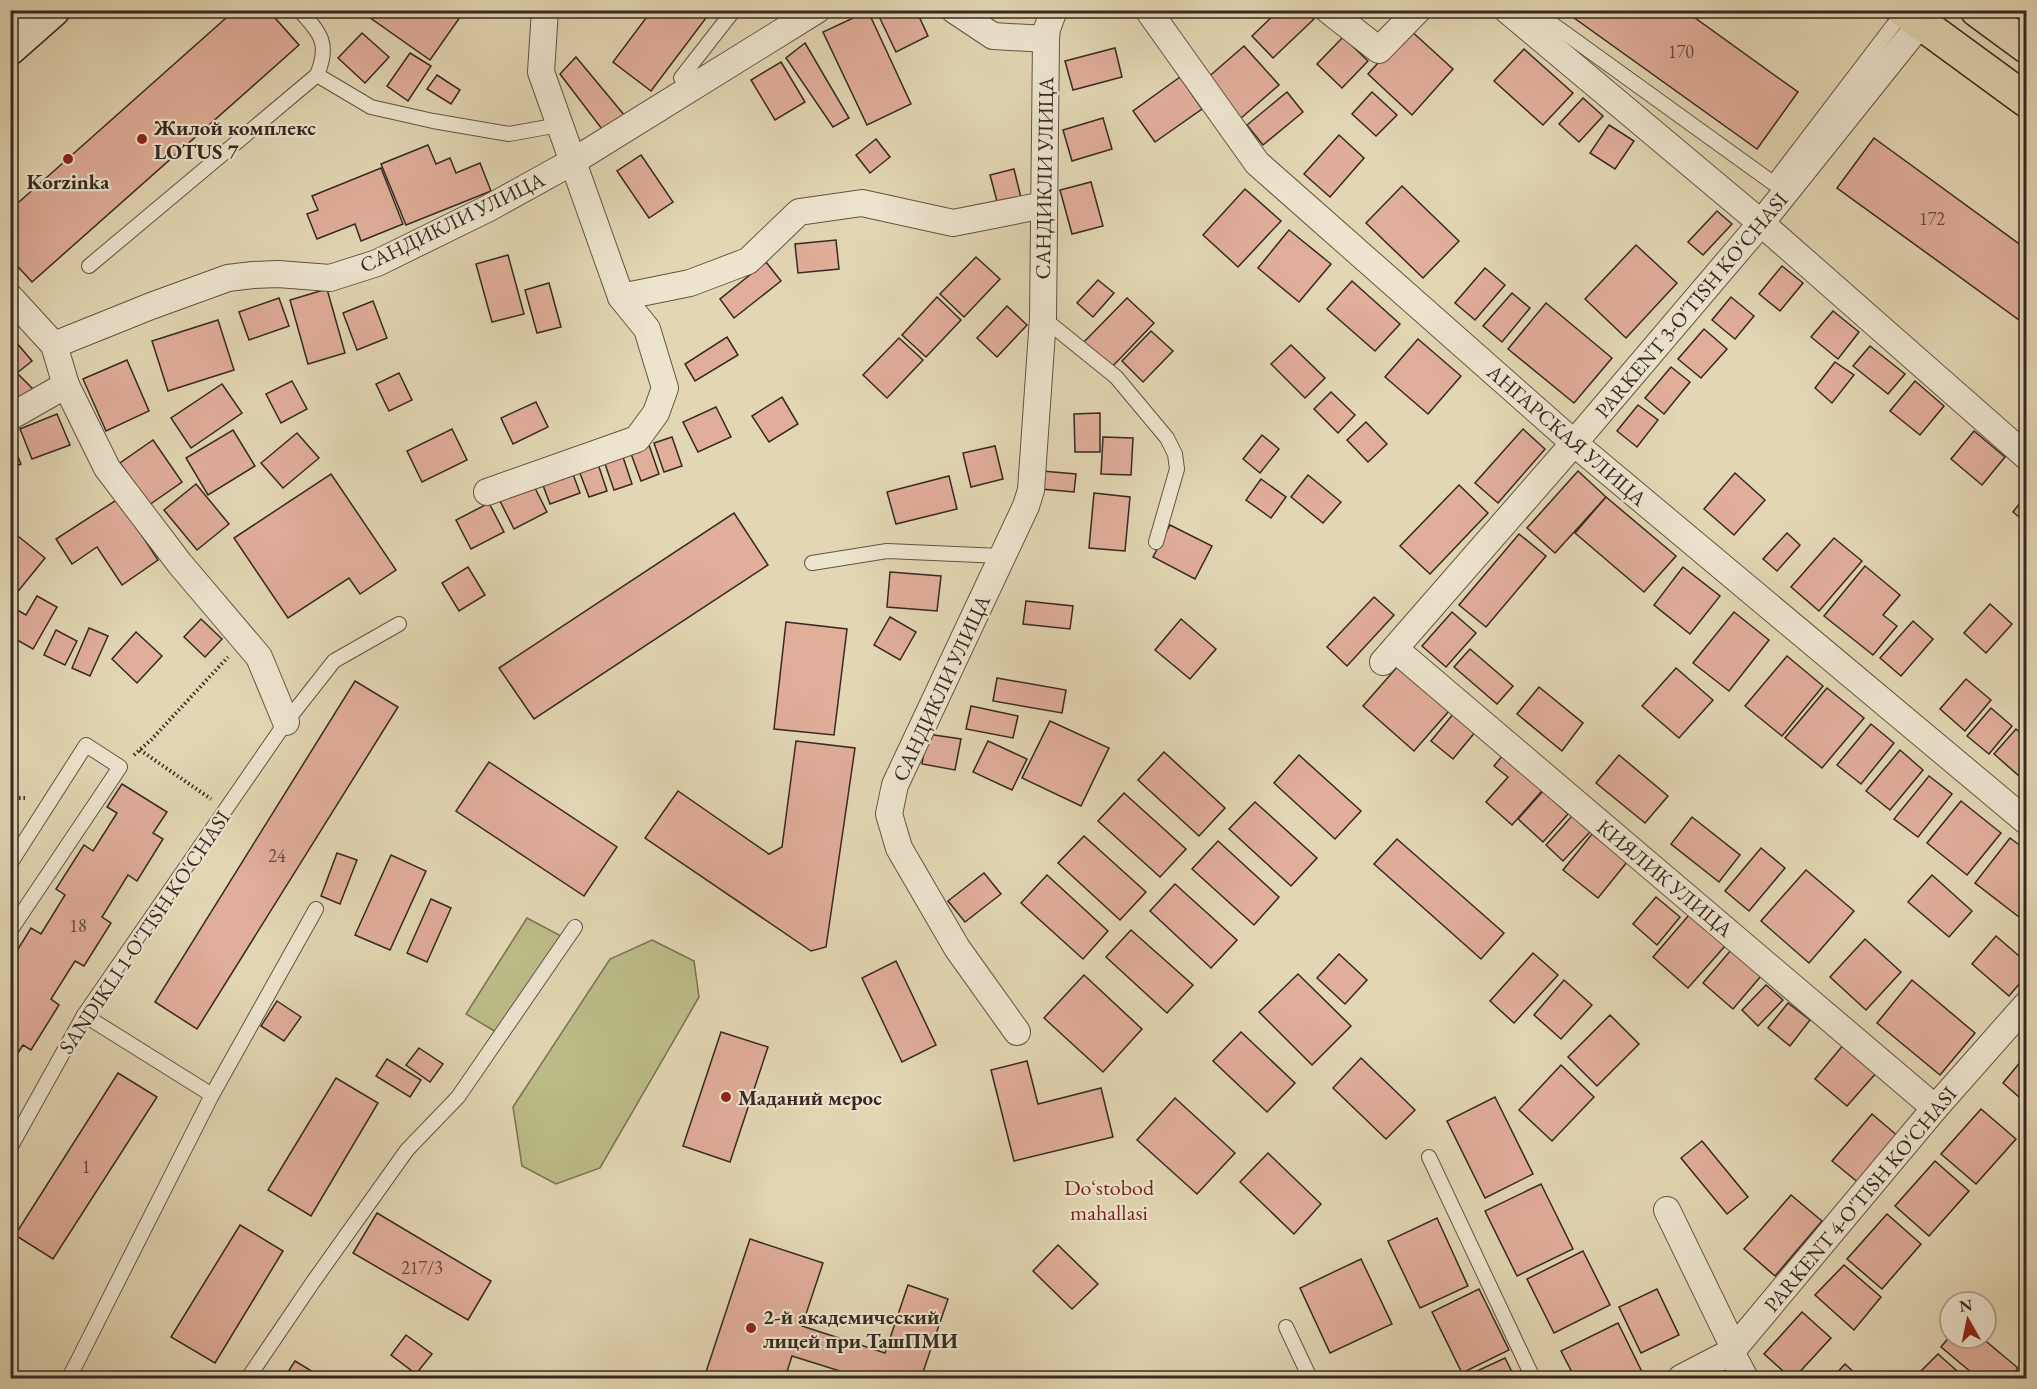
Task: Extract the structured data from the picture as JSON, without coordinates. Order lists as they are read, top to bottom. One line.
{"streets":{"street":["САНДИКЛИ УЛИЦА","PARKENT 3-O'TISH KO'CHASI","АНГАРСКАЯ УЛИЦА","КИЯЛИК УЛИЦА","PARKENT 4-O'TISH KO'CHASI"],"lane":["SANDIKLI 1-O'TISH KO'CHASI"]},"crossings":[["PARKENT 3-O'TISH KO'CHASI","АНГАРСКАЯ УЛИЦА"],["PARKENT 3-O'TISH KO'CHASI","КИЯЛИК УЛИЦА"],["КИЯЛИК УЛИЦА","PARKENT 4-O'TISH KO'CHASI"]],"districts":["Doʻstobod mahallasi"],"places":["Жилой комплекс LOTUS 7","Korzinka","Маданий мерос","2-й академический лицей при ТашПМИ"],"house_numbers":["170","172","24","18","1","217/3"],"north":"top"}
